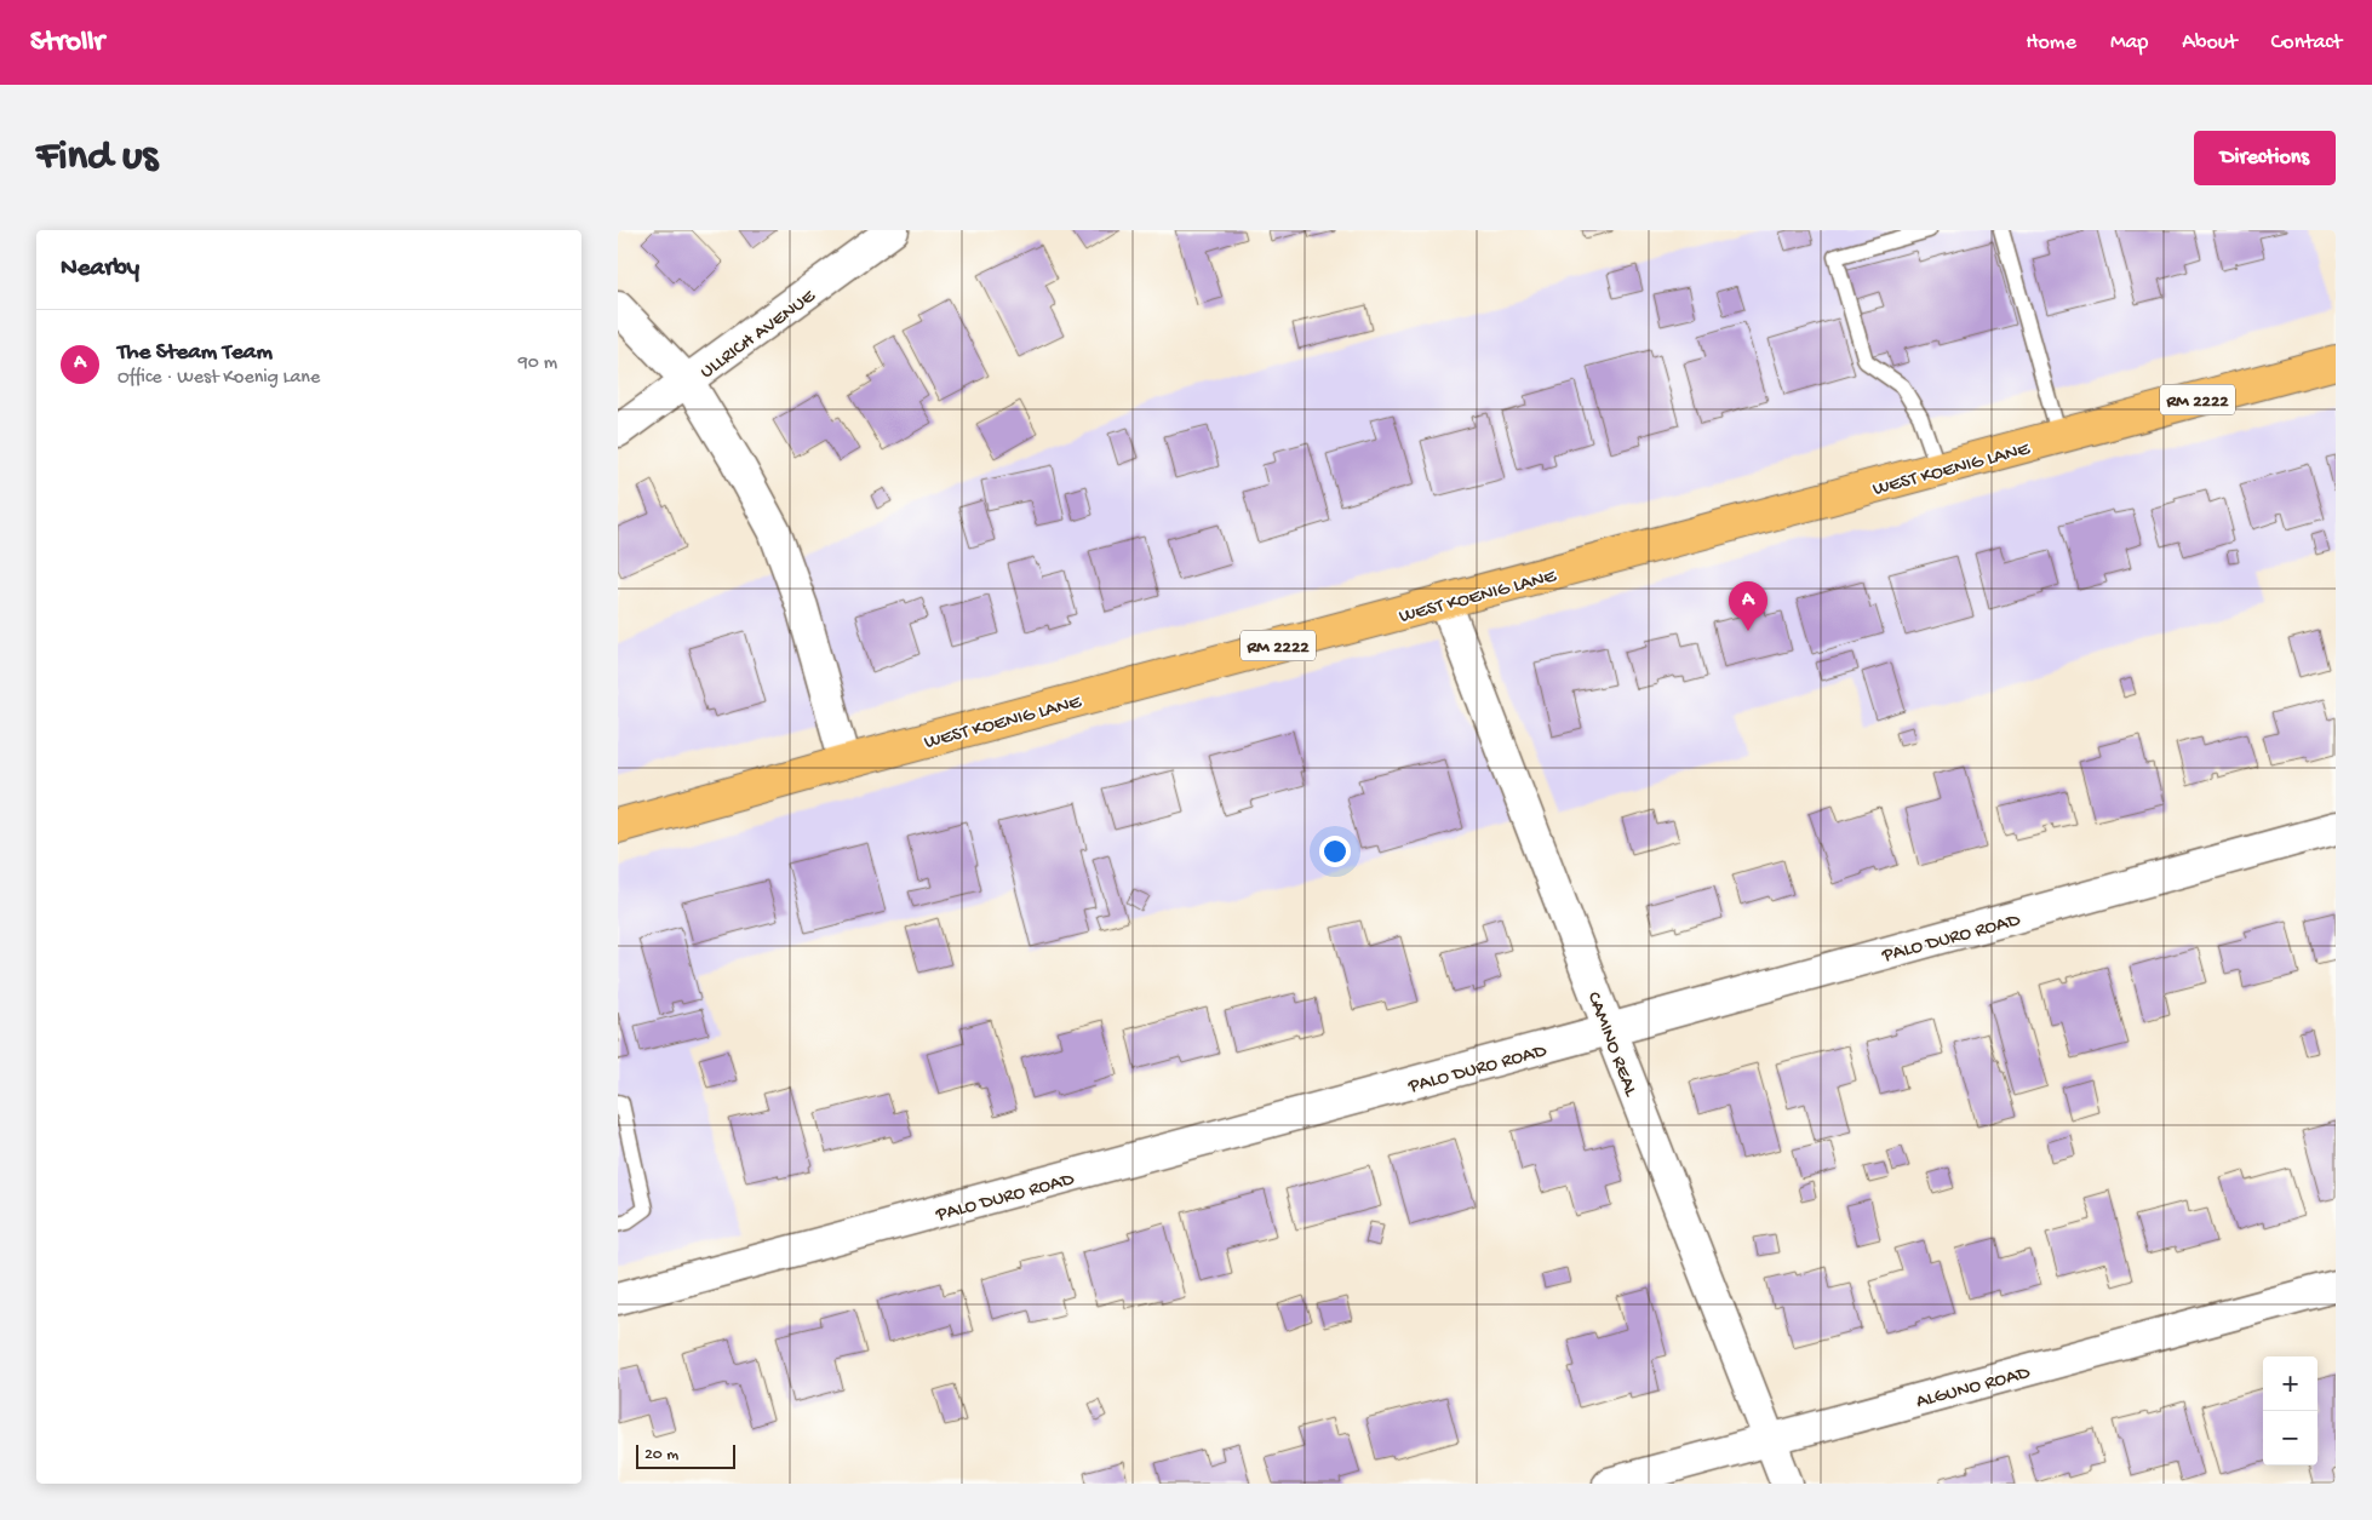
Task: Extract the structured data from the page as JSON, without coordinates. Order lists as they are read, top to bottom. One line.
{"streets":{"main road":["RM 2222","WEST KOENIG LANE"],"street":["ULLRICH AVENUE","PALO DURO ROAD","CAMINO REAL","ALGUNO ROAD"]},"crossings":[["WEST KOENIG LANE","CAMINO REAL"],["PALO DURO ROAD","CAMINO REAL"],["CAMINO REAL","ALGUNO ROAD"]],"scale_bar":"20 m","page":{"header":"Strollr","nav":["Home","Map","About","Contact"],"buttons":"Directions","title":"Find us","heading":"Nearby","list":[{"mark":"A","name":"The Steam Team","note":"Office · West Koenig Lane","value":"90 m"}],"pins":"A","map_buttons":["+","−"],"scale":"20 m"}}
